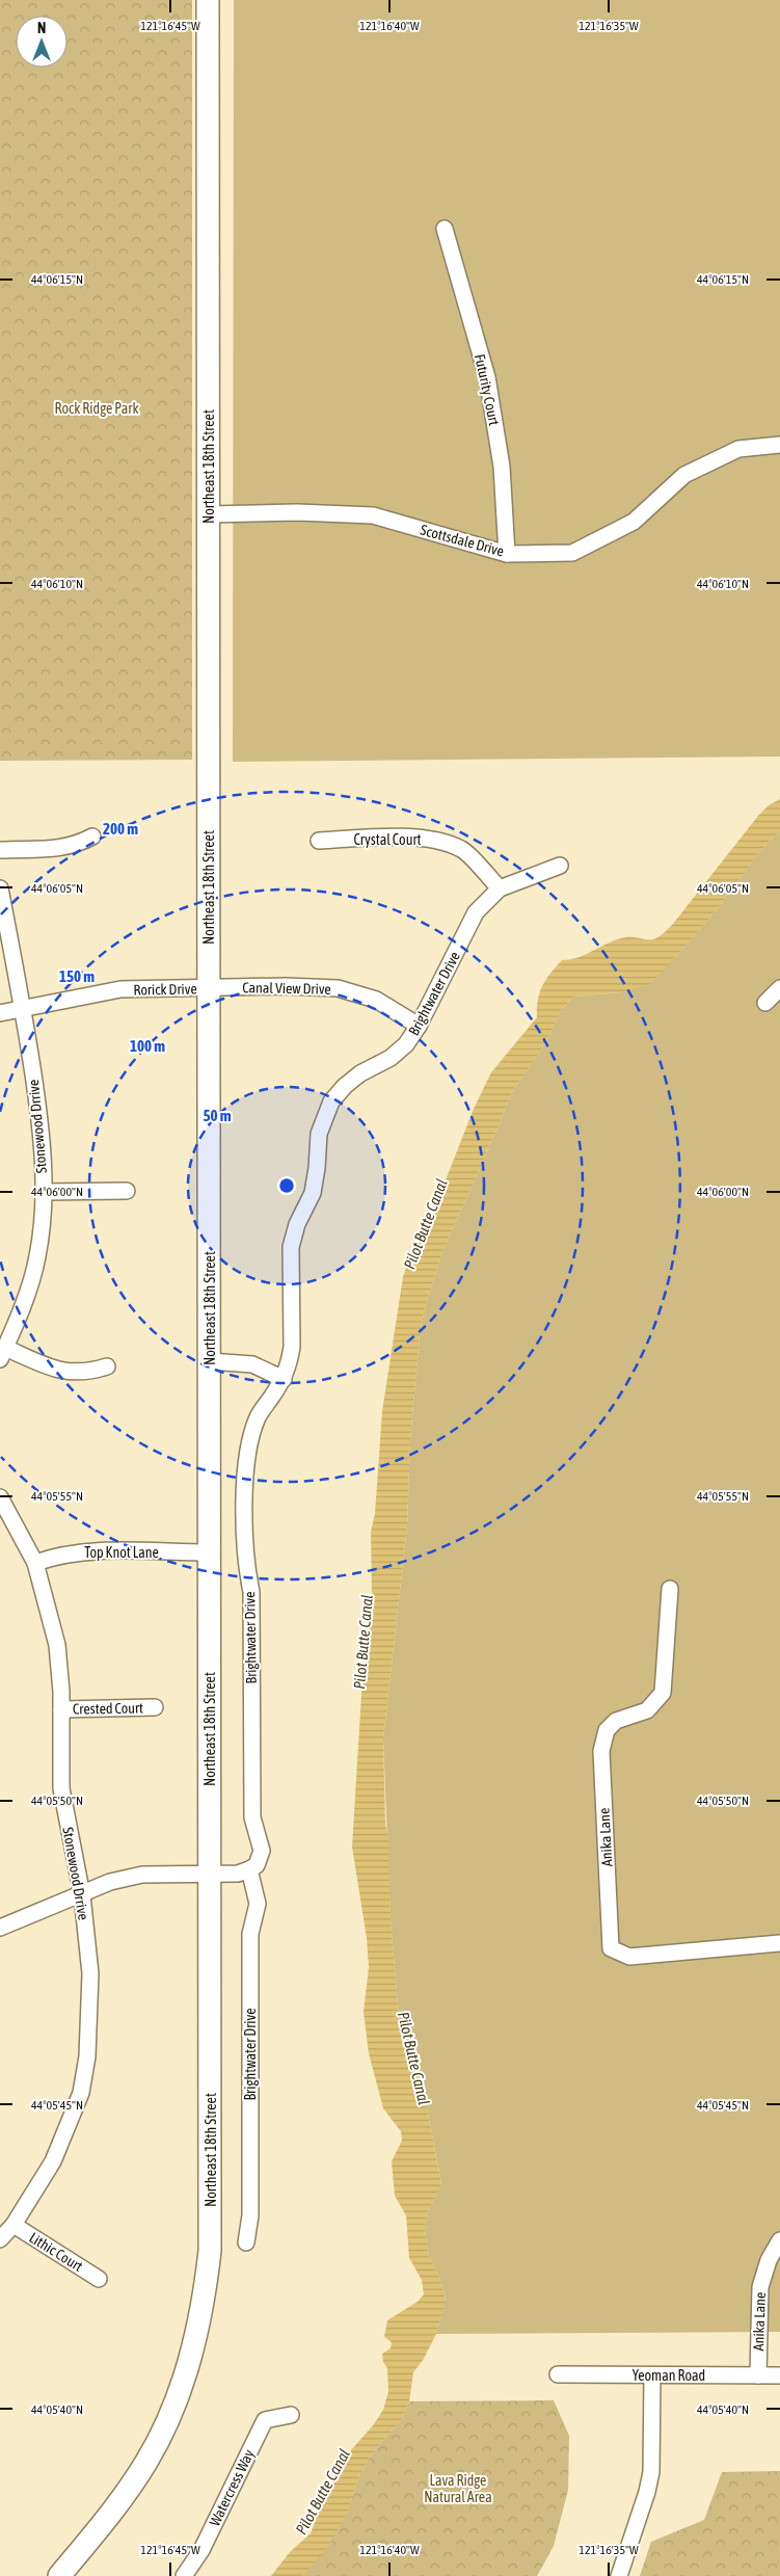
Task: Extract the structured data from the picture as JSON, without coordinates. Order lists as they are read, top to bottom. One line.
{"streets":{"main road":["Northeast 18th Street"],"street":["Futurity Court","Scottsdale Drive","Crystal Court","Canal View Drive","Rorick Drive","Brightwater Drive","Stonewood Drrive","Top Knot Lane","Crested Court","Anika Lane","Lithic Court","Yeoman Road","Watercress Way"]},"crossings":[["Futurity Court","Scottsdale Drive"],["Northeast 18th Street","Scottsdale Drive"],["Northeast 18th Street","Canal View Drive"],["Northeast 18th Street","Rorick Drive"],["Northeast 18th Street","Top Knot Lane"],["Crystal Court","Brightwater Drive"],["Canal View Drive","Rorick Drive"],["Canal View Drive","Brightwater Drive"],["Rorick Drive","Stonewood Drrive"],["Stonewood Drrive","Top Knot Lane"],["Stonewood Drrive","Crested Court"],["Stonewood Drrive","Lithic Court"],["Anika Lane","Yeoman Road"]],"water":["Pilot Butte Canal"],"parks":["Rock Ridge Park","Lava Ridge Natural Area"],"north":"top","coordinates":["121°16'45\"W","121°16'40\"W","121°16'35\"W","44°06'15\"N","44°06'10\"N","44°06'05\"N","44°06'00\"N","44°05'55\"N","44°05'50\"N","44°05'45\"N","44°05'40\"N"],"rings":["200 m","150 m","100 m","50 m"]}
